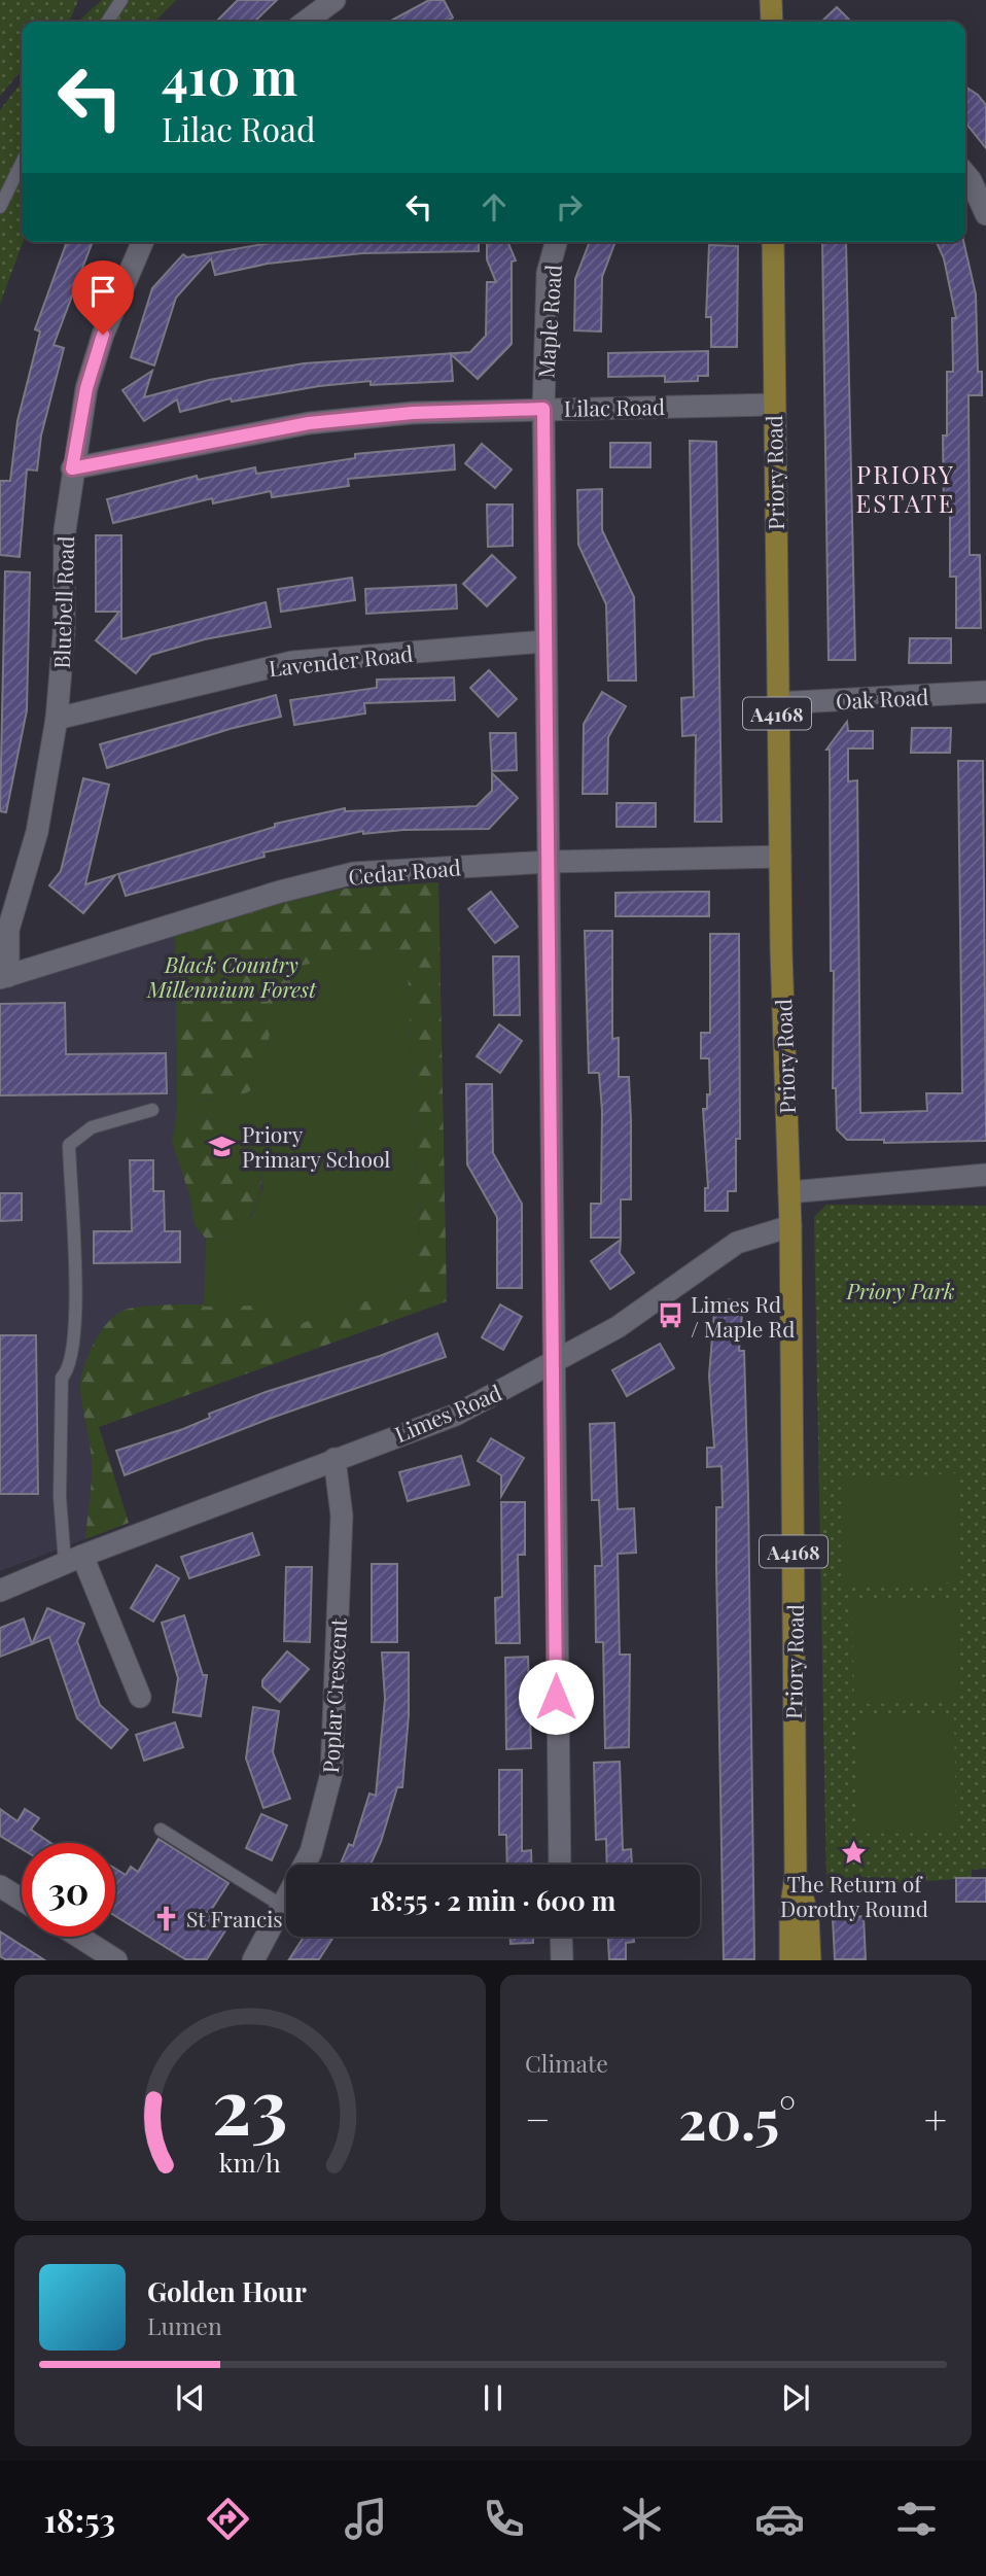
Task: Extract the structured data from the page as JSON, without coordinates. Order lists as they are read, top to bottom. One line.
{"streets":{"main road":["Priory Road","A4168"],"street":["Maple Road","Lilac Road","Bluebell Road","Lavender Road","Oak Road","Cedar Road","Limes Road","Poplar Crescent"]},"crossings":[["Maple Road","Lilac Road"],["Maple Road","Lavender Road"],["Maple Road","Cedar Road"],["Maple Road","Limes Road"],["Lilac Road","Priory Road"],["Lilac Road","Bluebell Road"],["Priory Road","Oak Road"],["Priory Road","Cedar Road"],["Priory Road","Limes Road"],["Bluebell Road","Lavender Road"],["Bluebell Road","Cedar Road"],["Limes Road","Poplar Crescent"]],"districts":["PRIORY ESTATE"],"parks":["Black Country Millennium Forest","Priory Park"],"places":{"school or university":["Priory Primary School"],"bus stop":["Limes Rd / Maple Rd"],"place":["The Return of Dorothy Round"],"church":["St Francis"]},"page":{"turn":["410 m","Lilac Road"],"limit":"30","trip":"18:55 · 2 min · 600 m","tile":"Climate","heat":["−","20.5°","+"],"song":["Golden Hour","Lumen"],"tabs":"18:53","gauge":["23","km/h"]}}
